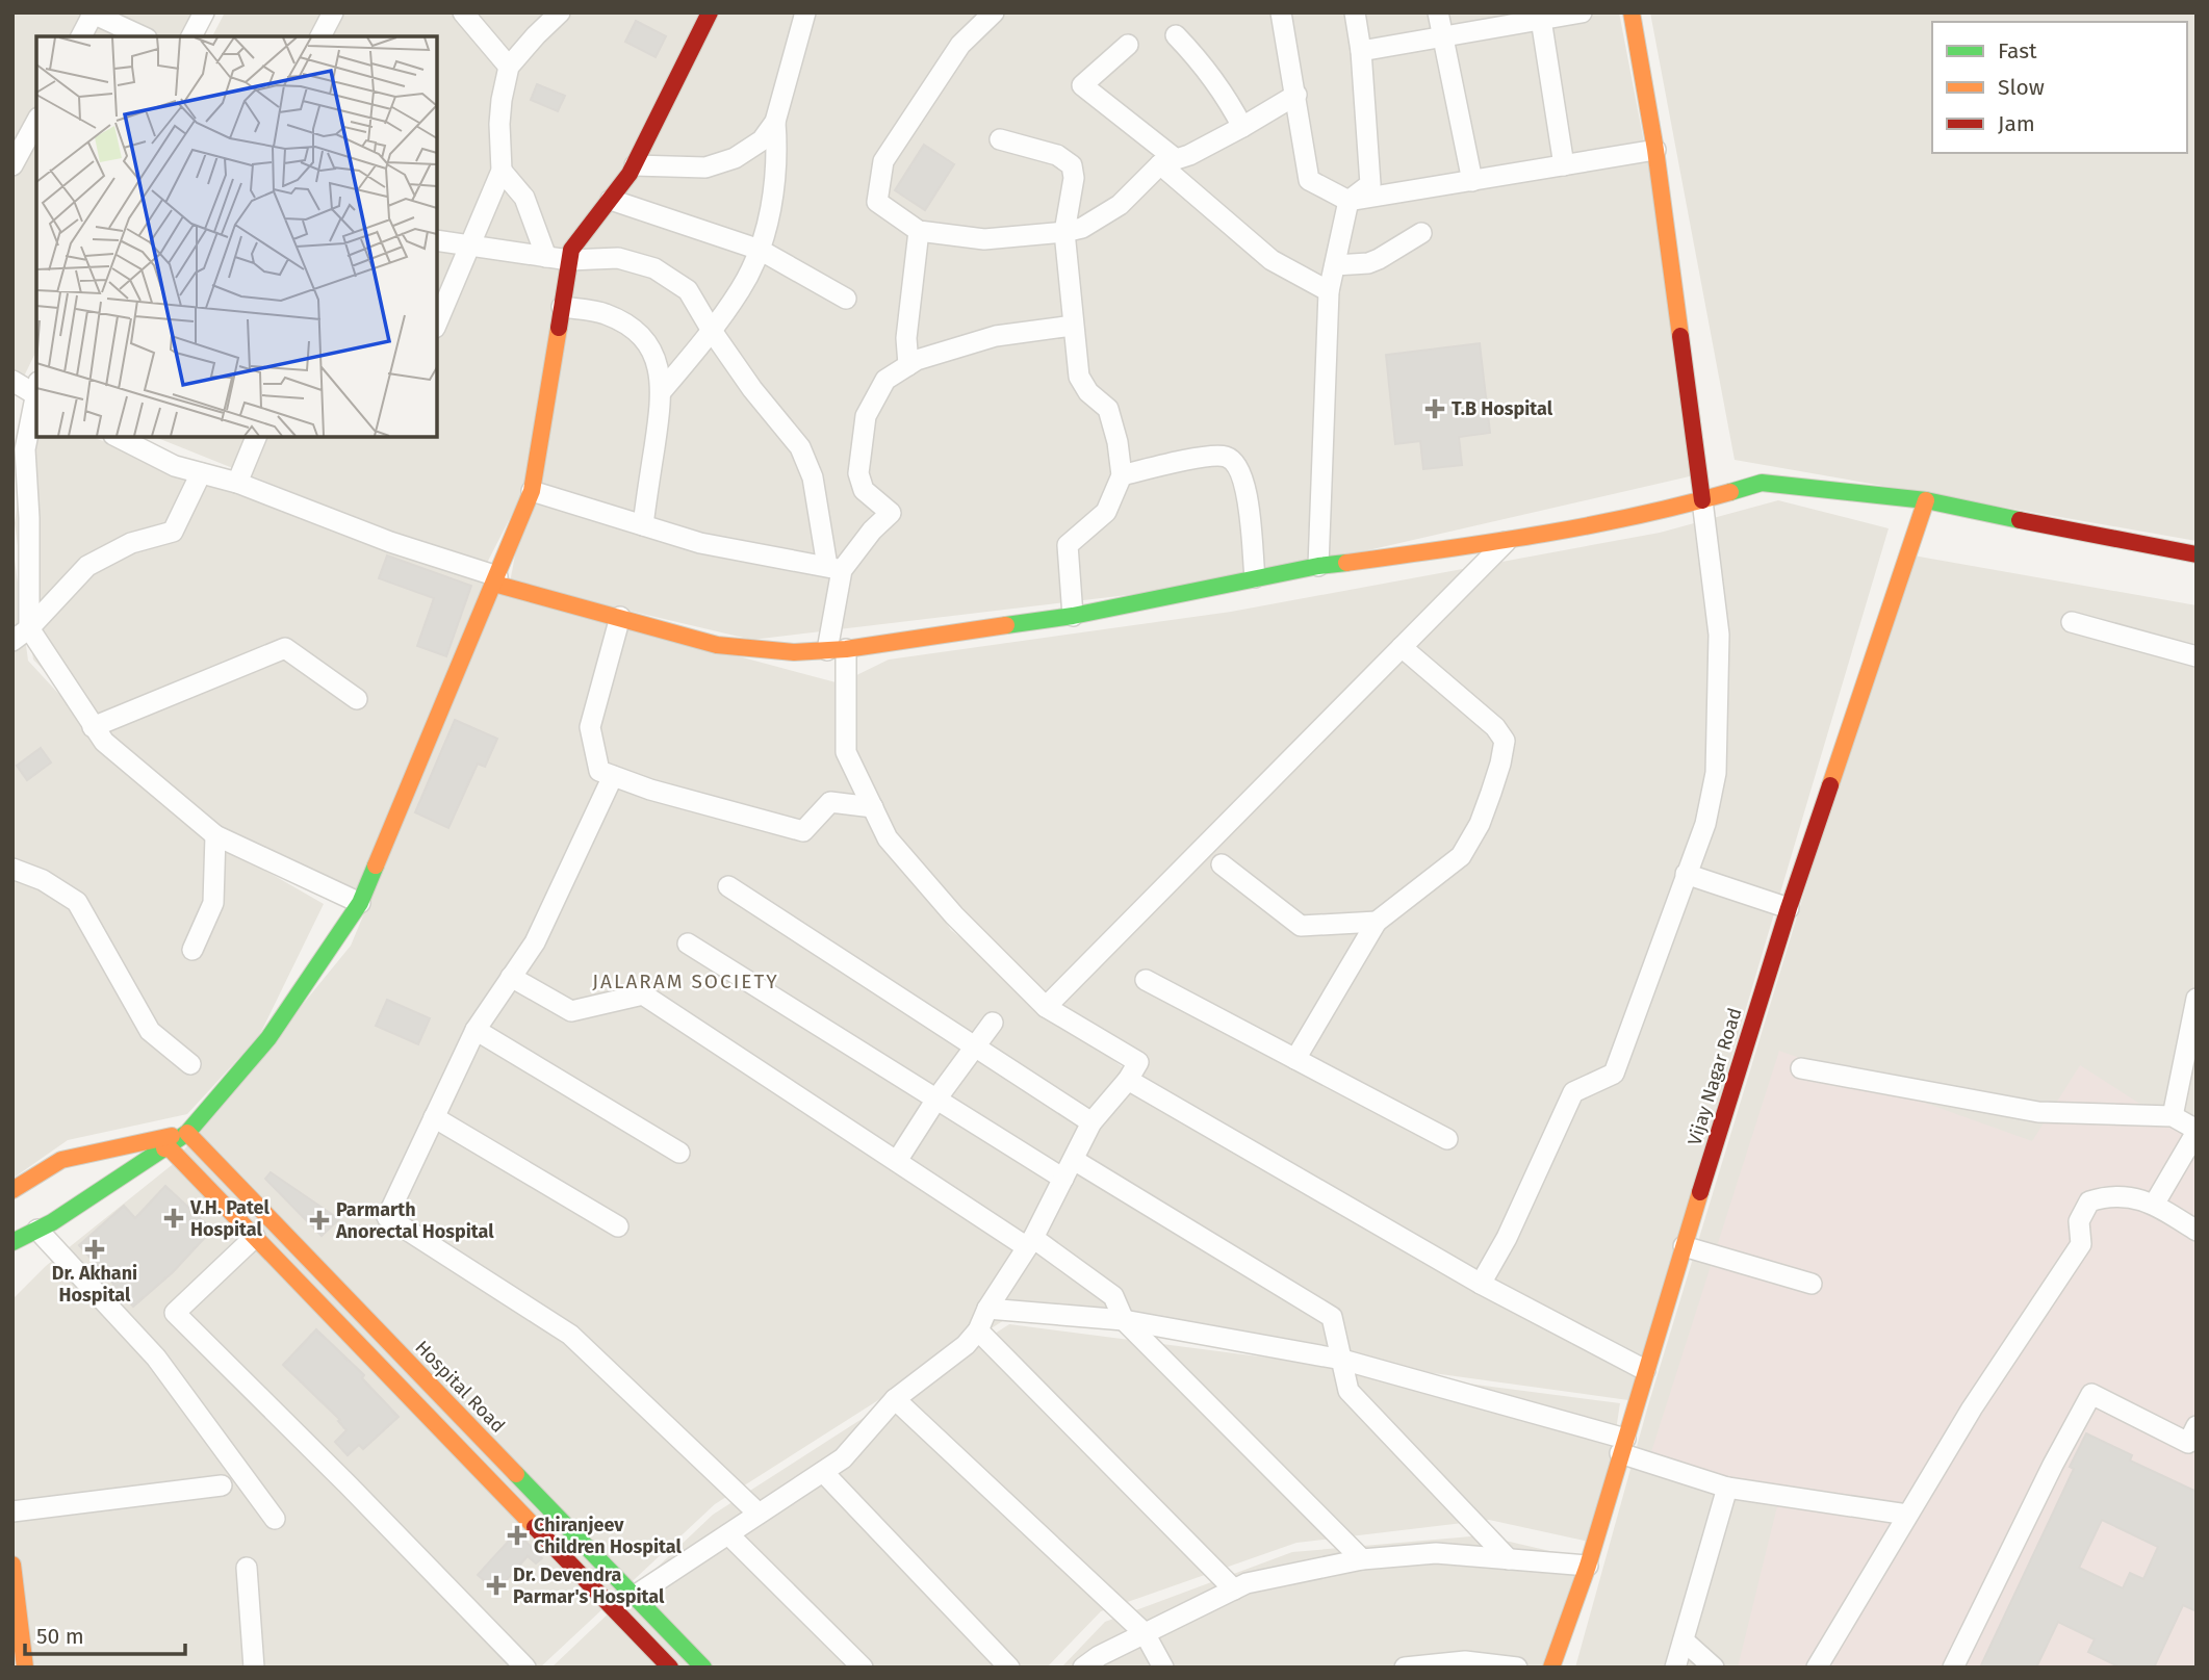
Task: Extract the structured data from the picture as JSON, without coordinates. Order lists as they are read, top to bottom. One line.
{"streets":{"street":["Vijay Nagar Road","Hospital Road"]},"districts":["JALARAM SOCIETY"],"places":{"health":["T.B Hospital","V.H. Patel Hospital","Parmarth Anorectal Hospital","Dr. Akhani Hospital","Chiranjeev Children Hospital","Dr. Devendra Parmar's Hospital"]},"legend":["Fast","Slow","Jam"],"scale_bar":"50 m"}
